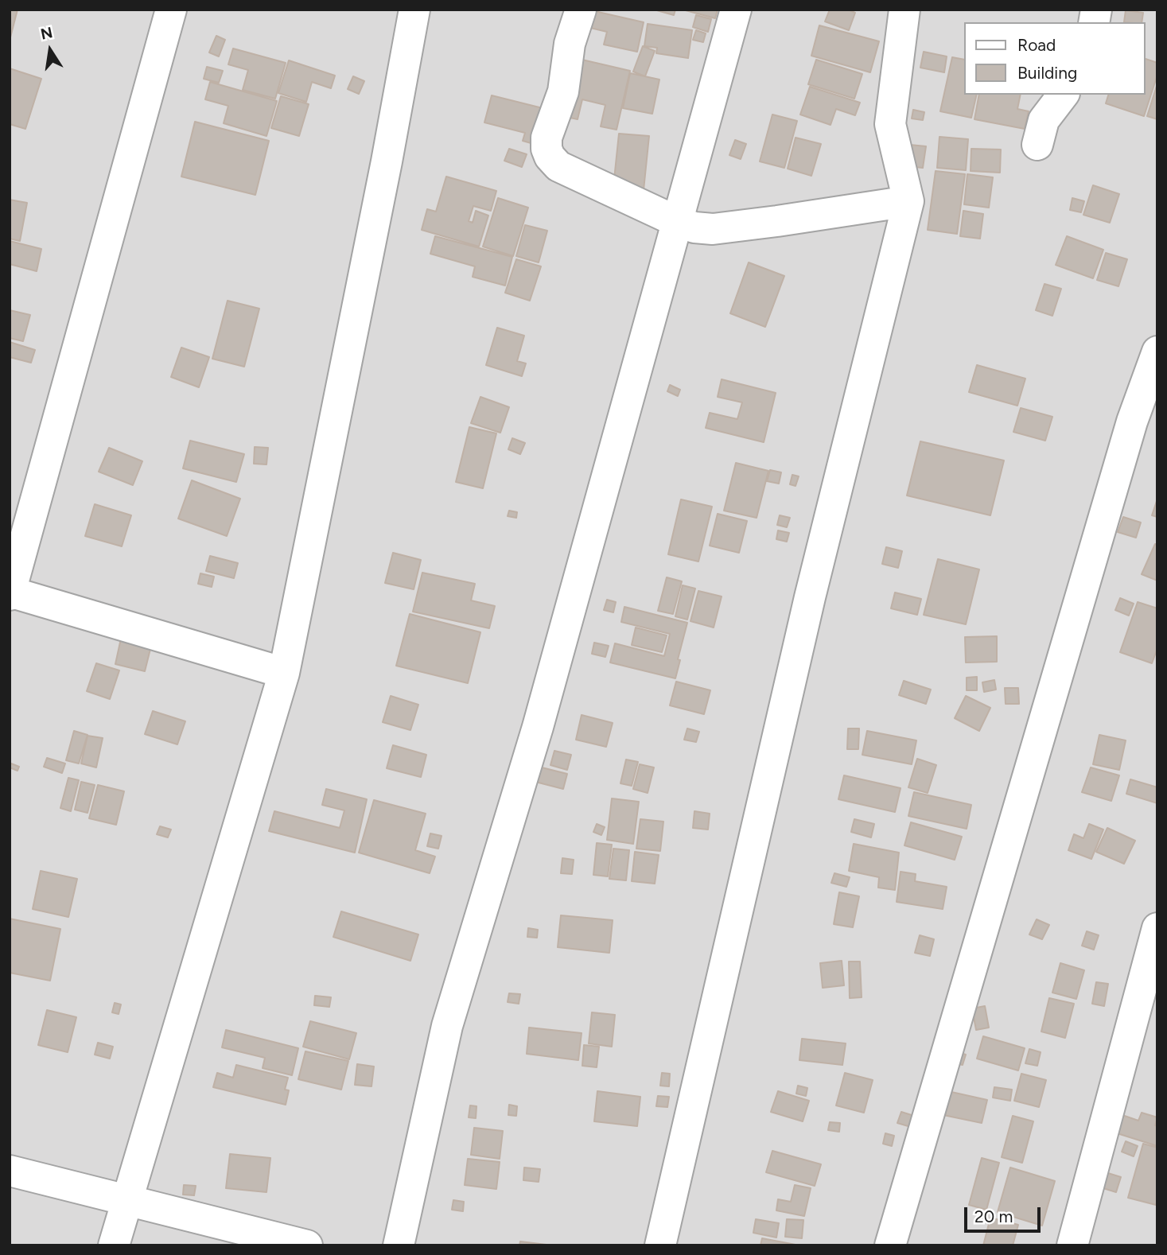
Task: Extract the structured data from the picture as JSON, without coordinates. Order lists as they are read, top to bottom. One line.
{"legend":["Road","Building"],"scale_bar":"20 m","north":"top"}
